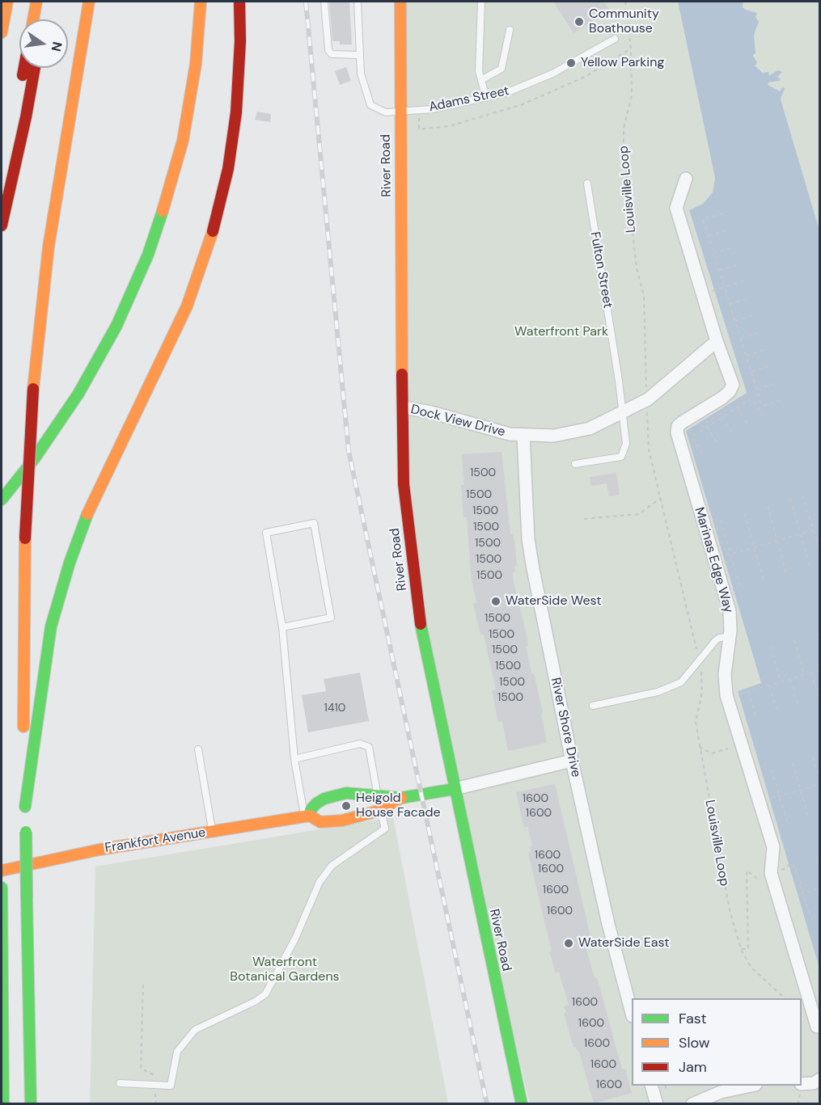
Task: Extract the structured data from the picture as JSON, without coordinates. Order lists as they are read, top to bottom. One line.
{"streets":{"main road":["River Road","Frankfort Avenue"],"street":["Dock View Drive","Marinas Edge Way","River Shore Drive"],"lane":["Adams Street","Fulton Street"],"path":["Louisville Loop"]},"crossings":[["Adams Street","River Road"],["River Road","Dock View Drive"],["River Road","Frankfort Avenue"],["Fulton Street","Dock View Drive"],["Dock View Drive","Marinas Edge Way"],["Dock View Drive","River Shore Drive"],["River Shore Drive","Frankfort Avenue"]],"parks":["Waterfront Park","Waterfront Botanical Gardens"],"places":["Community Boathouse","Yellow Parking","WaterSide West","Heigold House Facade","WaterSide East"],"house_numbers":["1500","1500","1500","1500","1500","1500","1500","1500","1500","1500","1500","1500","1500","1410","1600","1600","1600","1600","1600","1600","1600","1600","1600","1600","1600"],"legend":["Fast","Slow","Jam"],"north":"right"}
